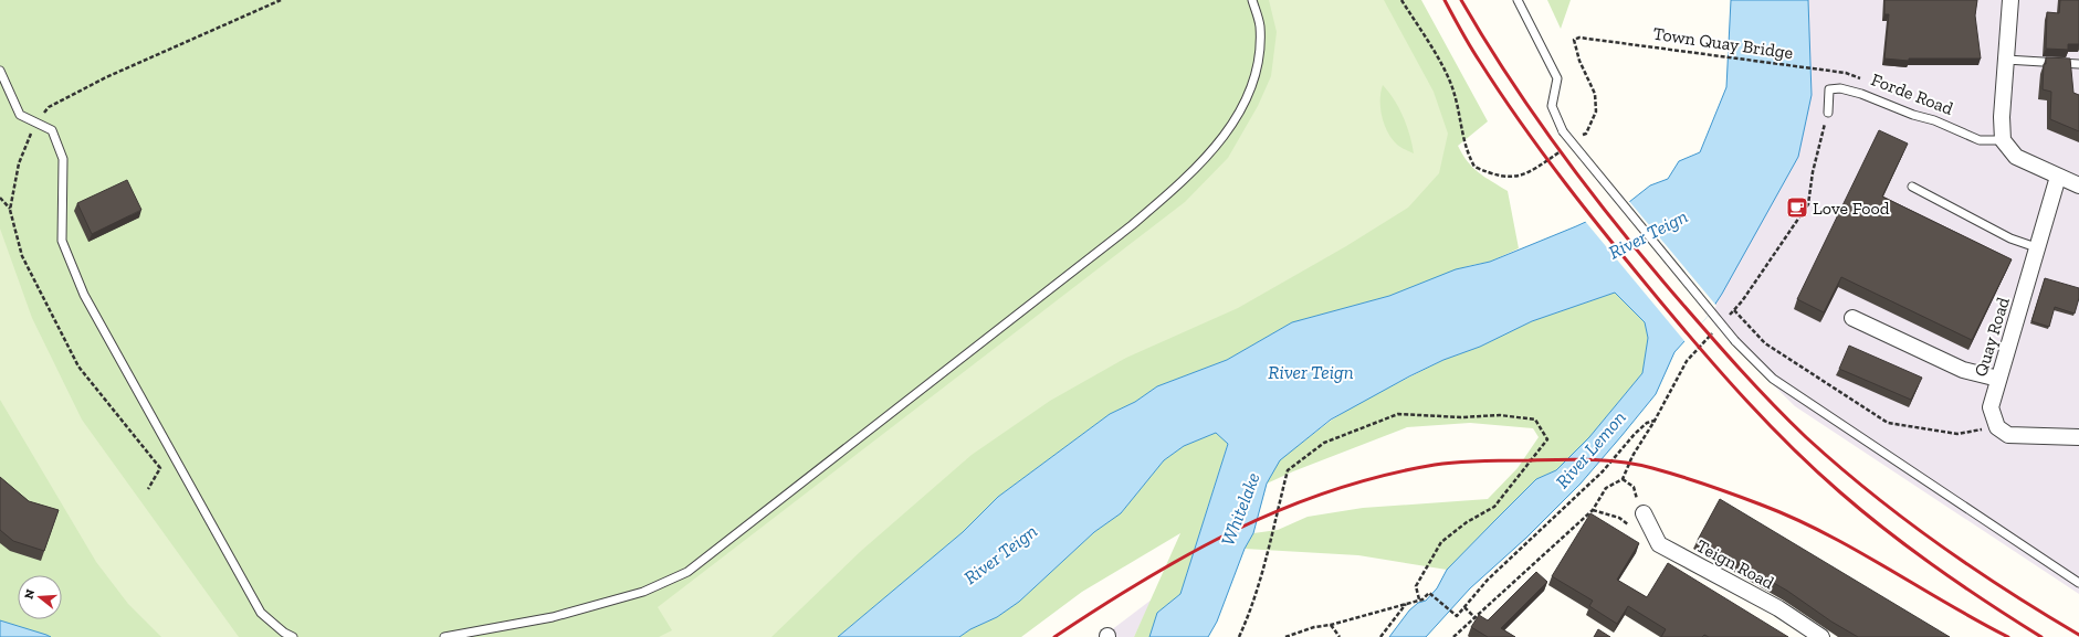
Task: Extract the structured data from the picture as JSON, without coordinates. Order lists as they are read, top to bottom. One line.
{"streets":{"street":["Quay Road","Teign Road"],"lane":["Forde Road"],"path":["Town Quay Bridge"]},"water":["River Teign","River Lemon","Whitelake"],"places":{"cafe":["Love Food"]},"north":"left"}
